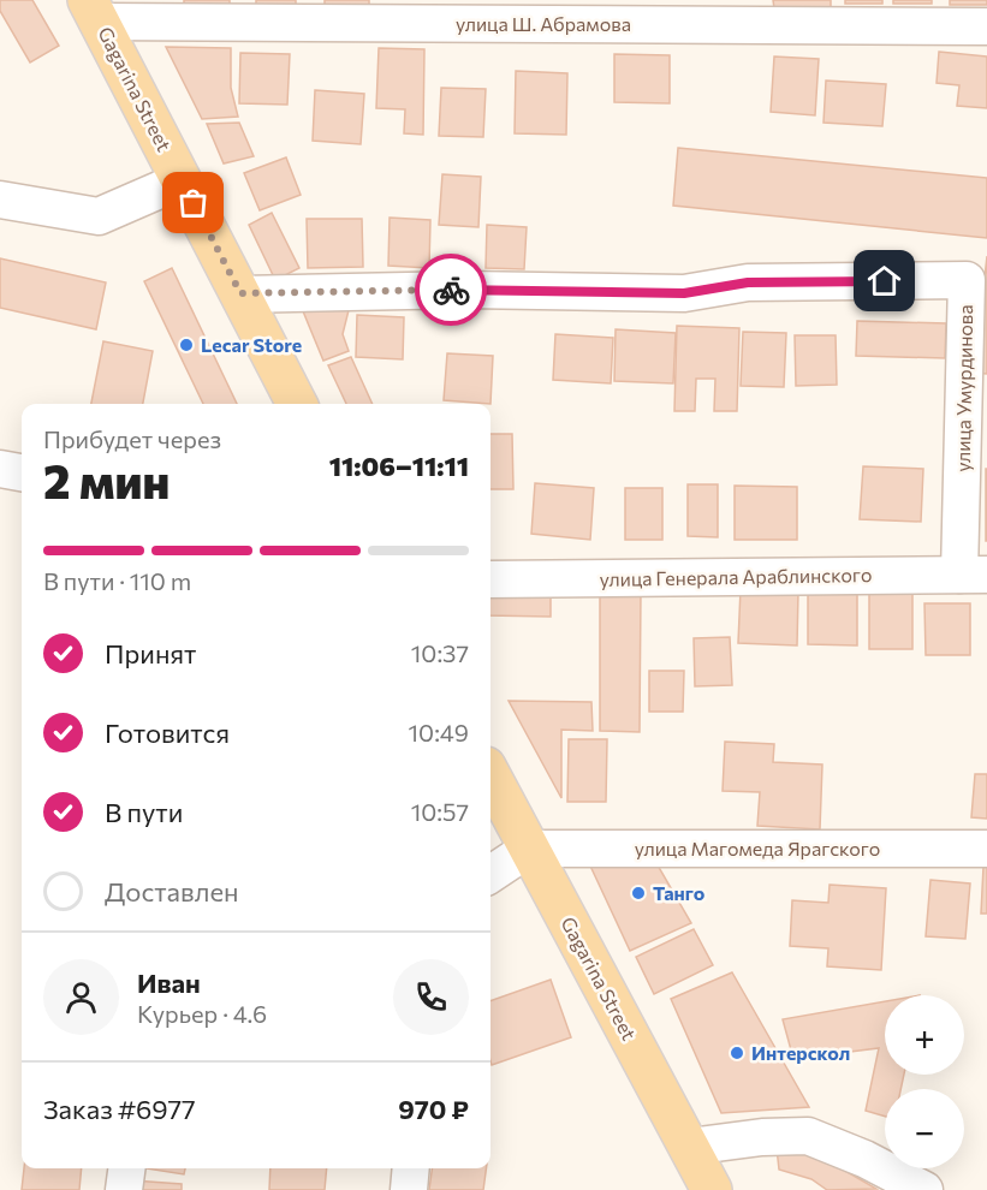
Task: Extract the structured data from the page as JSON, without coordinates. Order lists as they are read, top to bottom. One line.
{"streets":{"main road":["Gagarina Street"],"street":["улица Ш. Абрамова","улица Умурдинова","улица Генерала Араблинского","улица Магомеда Ярагского"]},"crossings":[["улица Ш. Абрамова","Gagarina Street"],["Gagarina Street","улица Умурдинова"],["Gagarina Street","улица Магомеда Ярагского"],["улица Умурдинова","улица Генерала Араблинского"]],"places":["Lecar Store","Танго","Интерскол"],"page":{"heading":["2 мин","Прибудет через","11:06–11:11"],"panel":["Иван","Курьер · 4.6","Заказ #6977","970 ₽"],"bar":"В пути · 110 m","list":[["Принят","10:37"],["Готовится","10:49"],["В пути","10:57"],"Доставлен"],"map_buttons":["+","−"]}}
